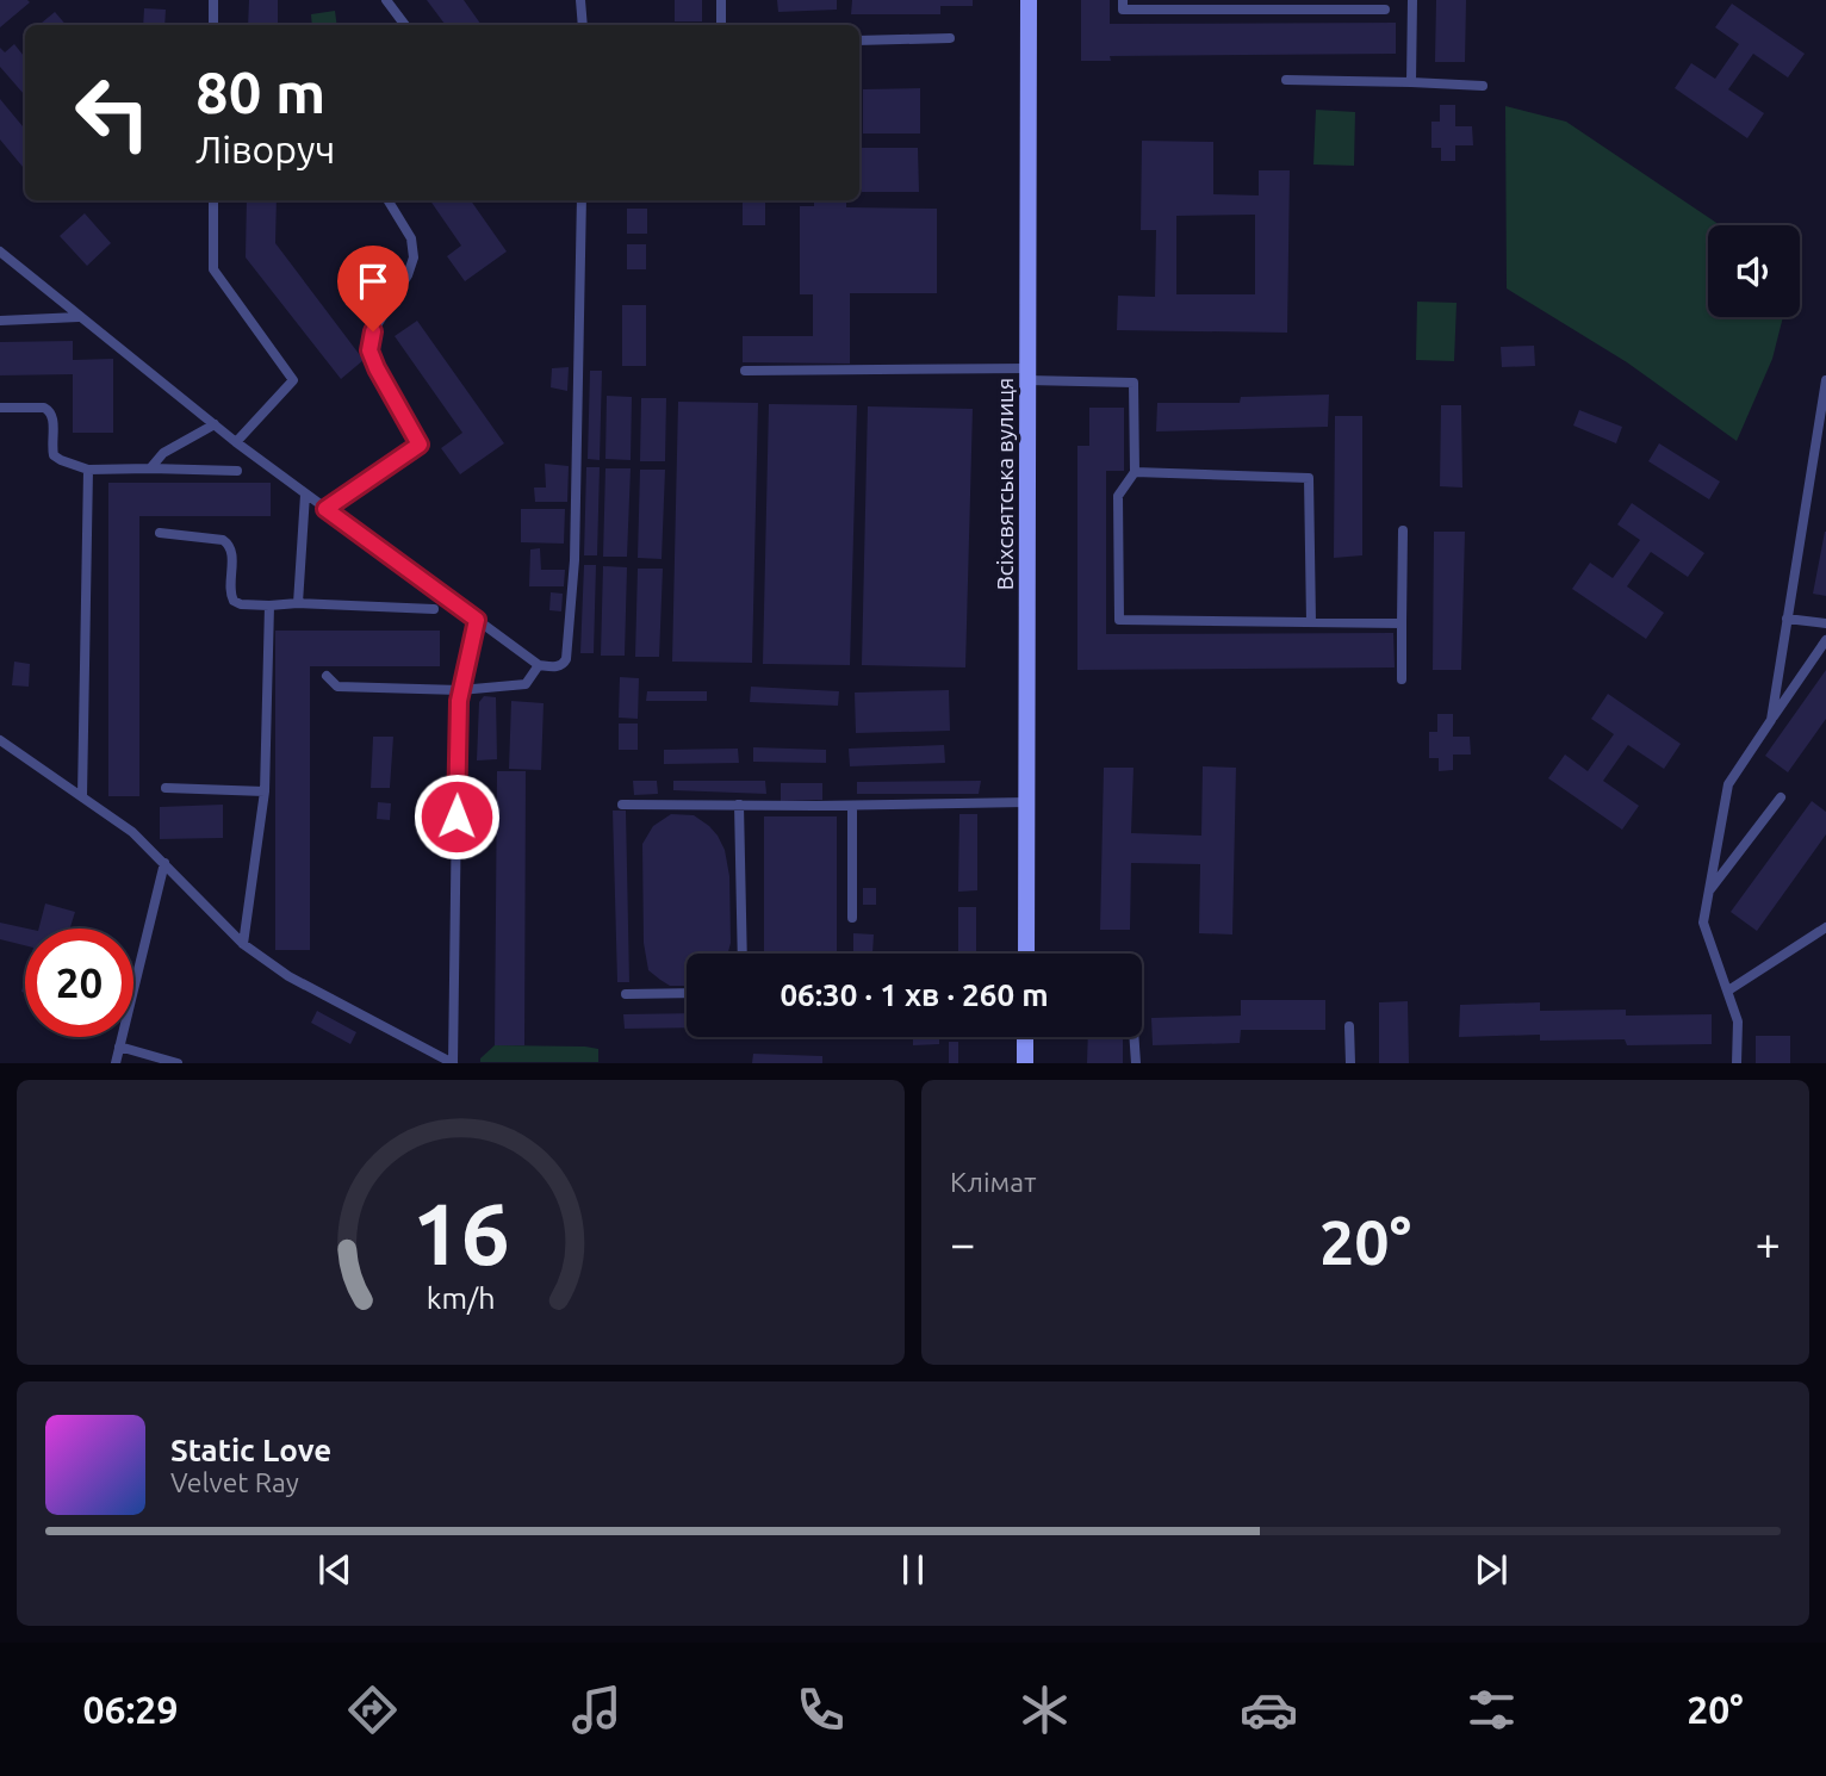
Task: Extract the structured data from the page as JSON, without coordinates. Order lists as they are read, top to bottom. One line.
{"streets":{"street":["Всіхсвятська вулиця"]},"page":{"turn":["80 m","Ліворуч"],"limit":"20","trip":"06:30 · 1 хв · 260 m","tile":"Клімат","heat":["−","20°","+"],"song":["Static Love","Velvet Ray"],"tabs":["06:29","20°"],"gauge":["16","km/h"]}}
